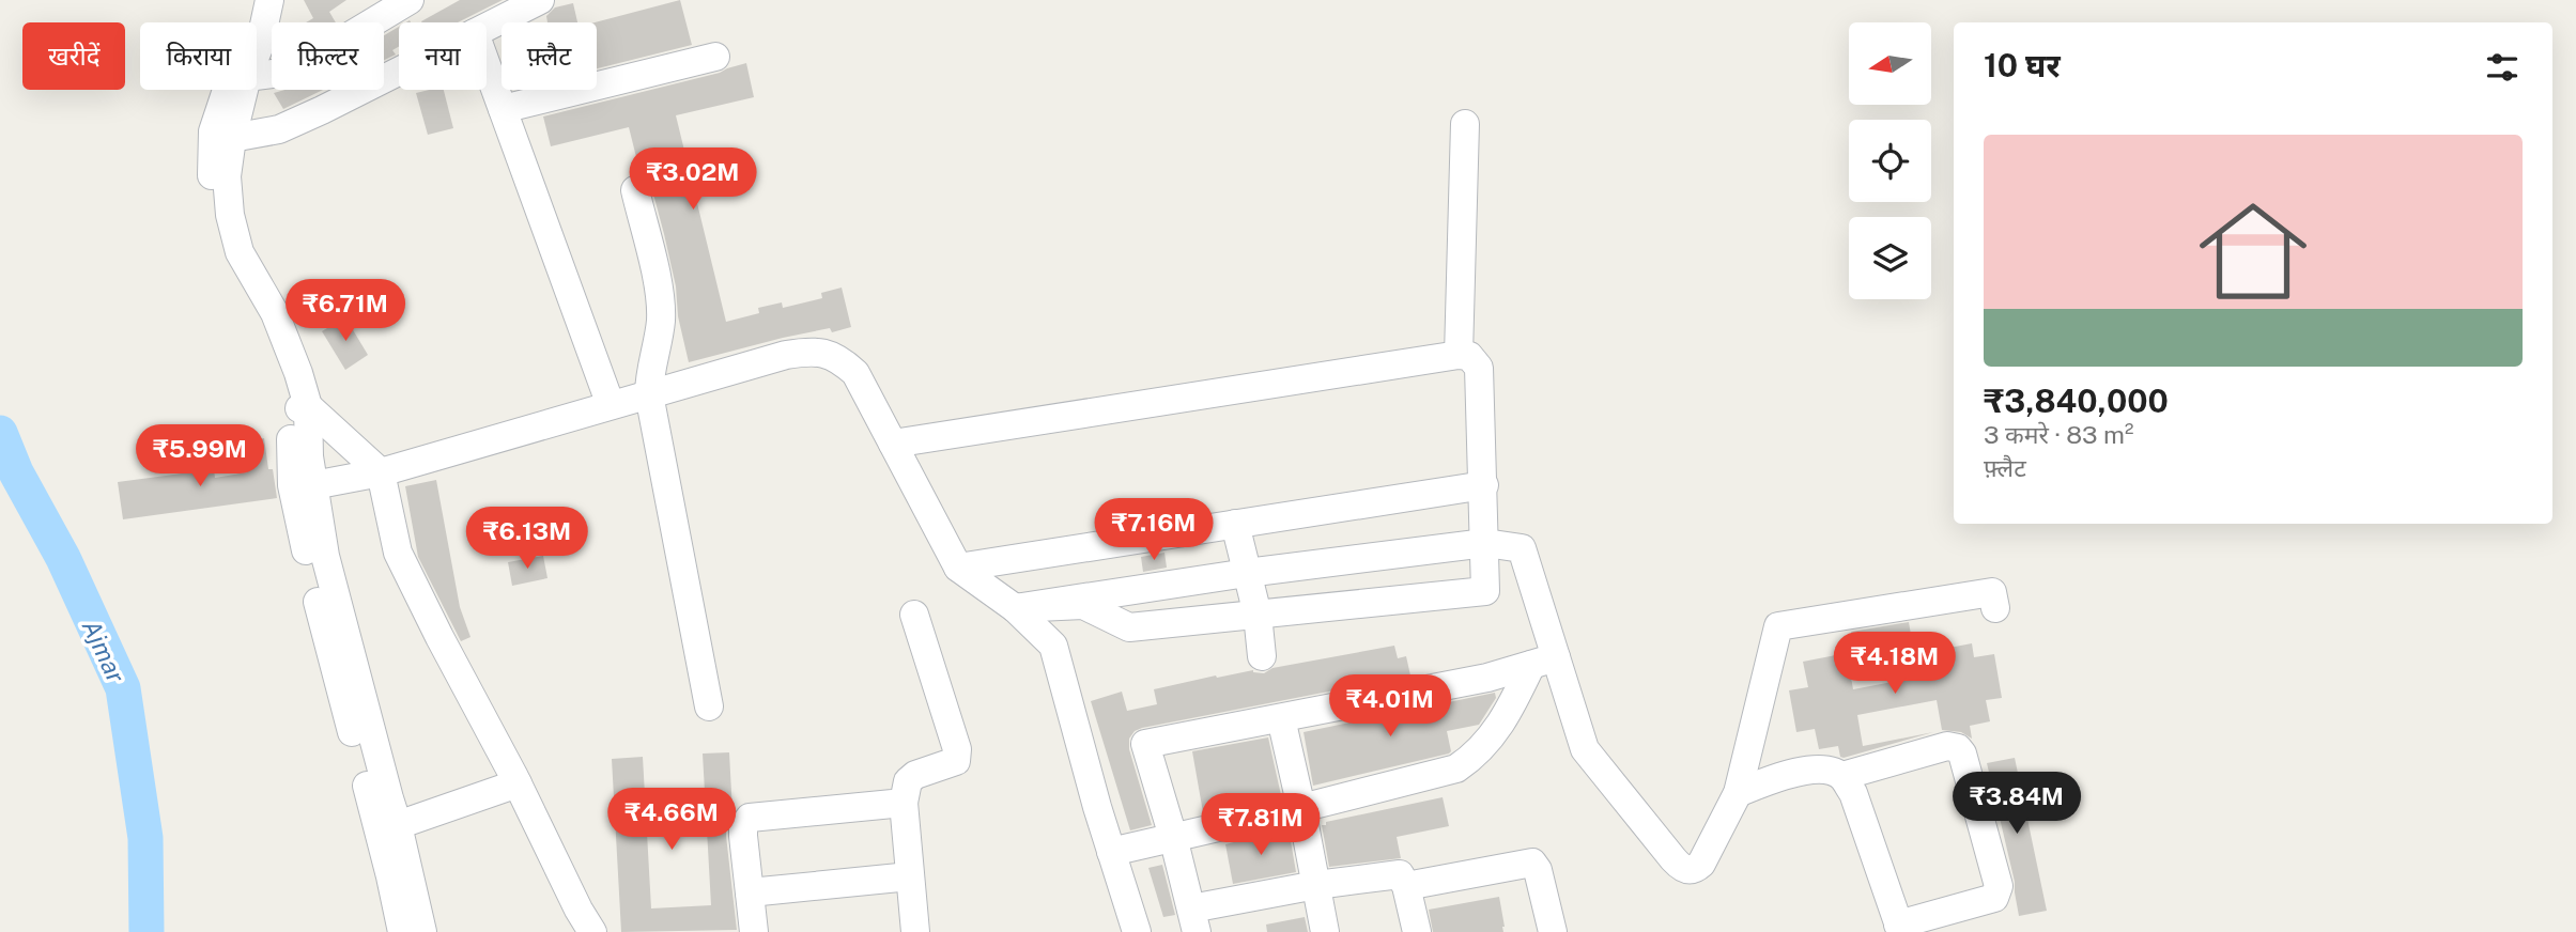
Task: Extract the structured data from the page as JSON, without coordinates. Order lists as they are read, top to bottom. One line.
{"water":["Ajmar"],"north":"left","page":{"chip":["खरीदें","किराया","फ़िल्टर","नया","फ़्लैट"],"heading":"10 घर","list":[{"name":"₹3,840,000","note":"3 कमरे · 83 m² · फ़्लैट"}],"price":["₹3.02M","₹6.71M","₹5.99M","₹7.16M","₹6.13M","₹4.18M","₹4.01M","₹3.84M","₹4.66M","₹7.81M"]}}
